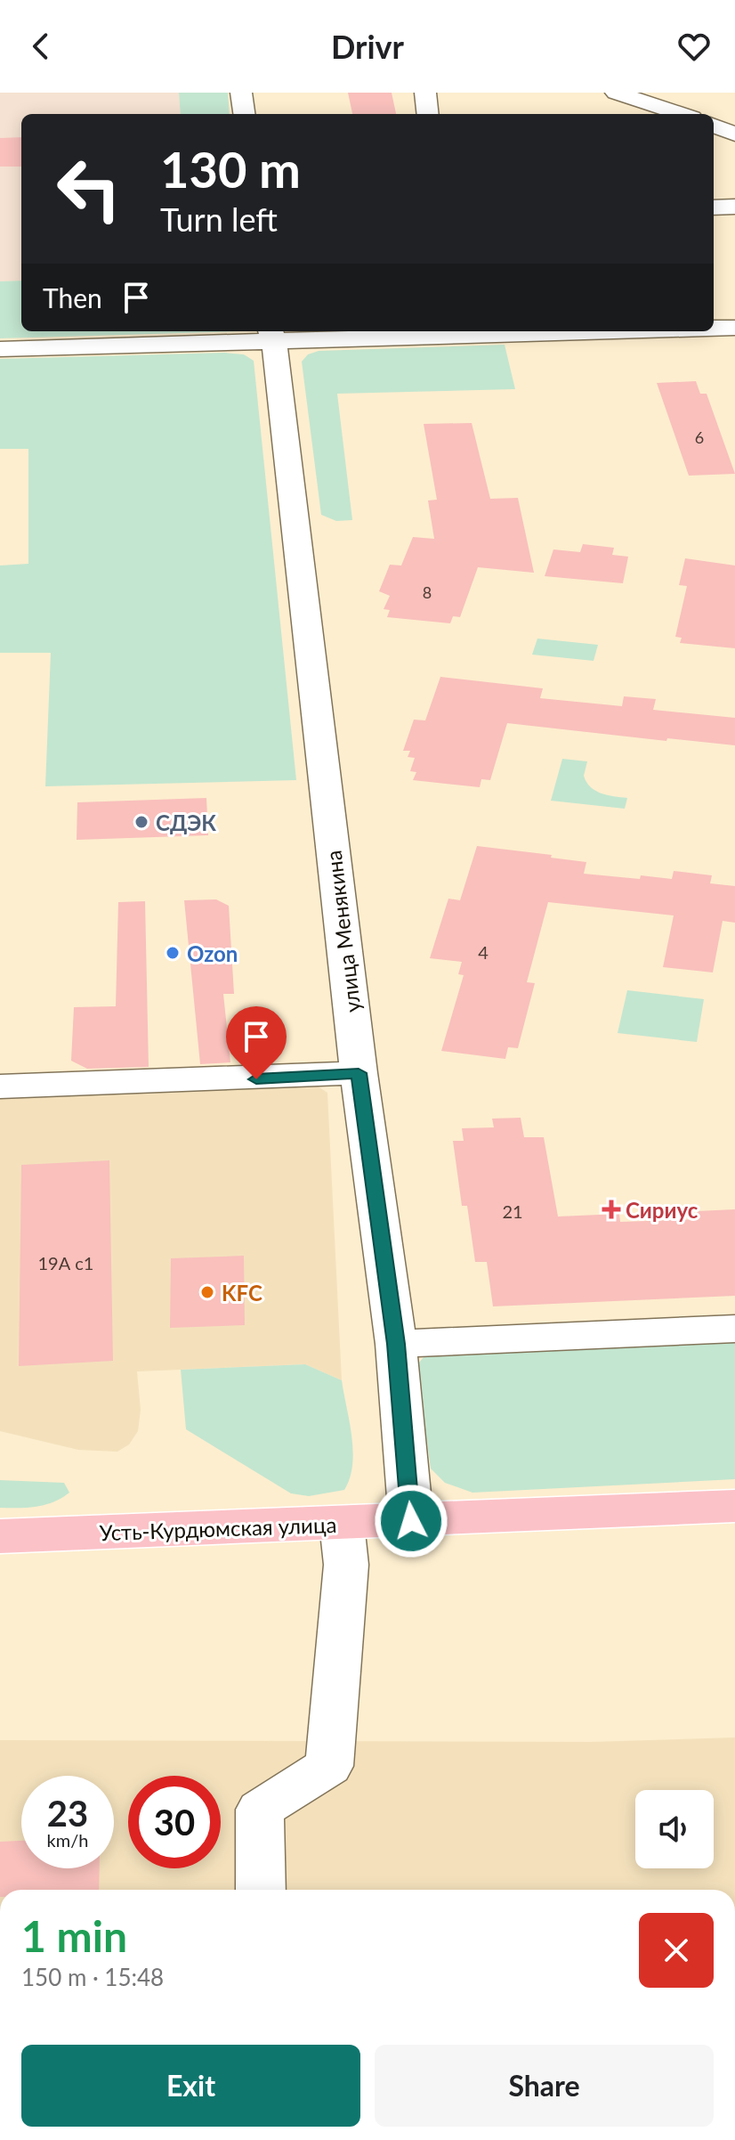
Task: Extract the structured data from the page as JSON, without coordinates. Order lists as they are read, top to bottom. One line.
{"streets":{"main road":["Усть-Курдюмская улица"],"street":["улица Менякина"]},"crossings":[["улица Менякина","Усть-Курдюмская улица"]],"places":{"other":["СДЭК","Ozon","KFC"],"health":["Сириус"]},"house_numbers":["6","8","4","21","19А с1"],"page":{"header":"Drivr","turn":["130 m","Turn left"],"then":"Then","speed":"23 km/h","limit":"30","heading":["1 min","150 m · 15:48"],"buttons":["Exit","Share"]}}
